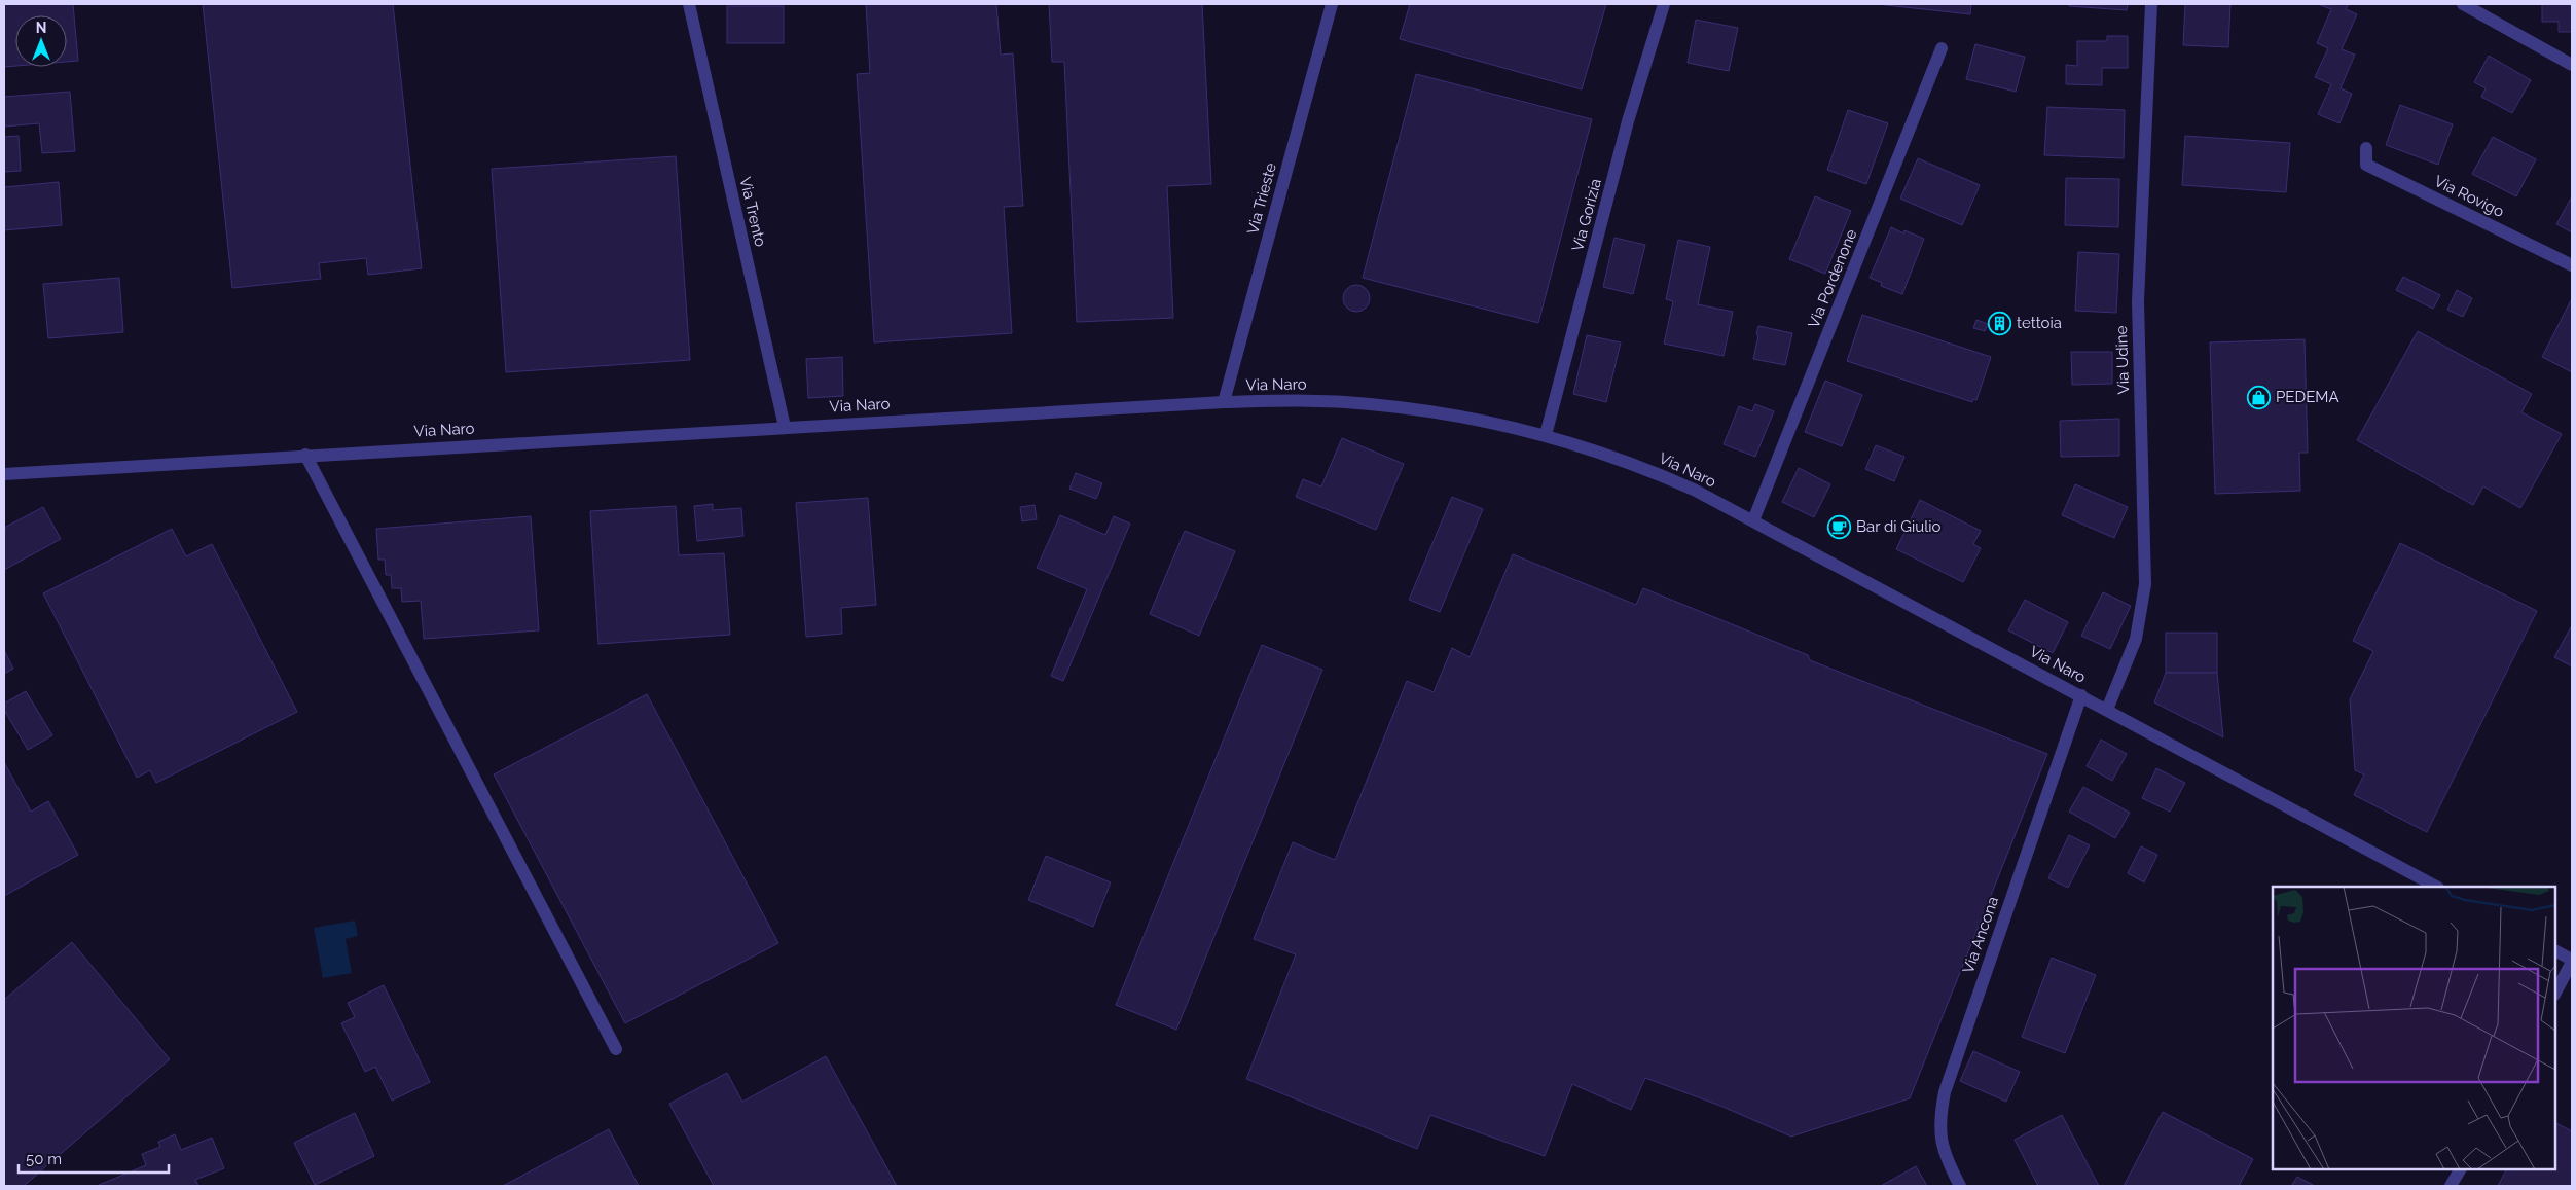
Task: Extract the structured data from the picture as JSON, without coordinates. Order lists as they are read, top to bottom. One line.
{"streets":{"street":["Via Rovigo","Via Trieste","Via Trento","Via Gorizia","Via Pordenone","Via Udine","Via Naro","Via Ancona"]},"crossings":[["Via Trieste","Via Naro"],["Via Trento","Via Naro"],["Via Gorizia","Via Naro"],["Via Pordenone","Via Naro"],["Via Udine","Via Naro"],["Via Naro","Via Ancona"]],"places":{"building":["tettoia"],"shop":["PEDEMA"],"cafe":["Bar di Giulio"]},"scale_bar":"50 m","north":"top"}
